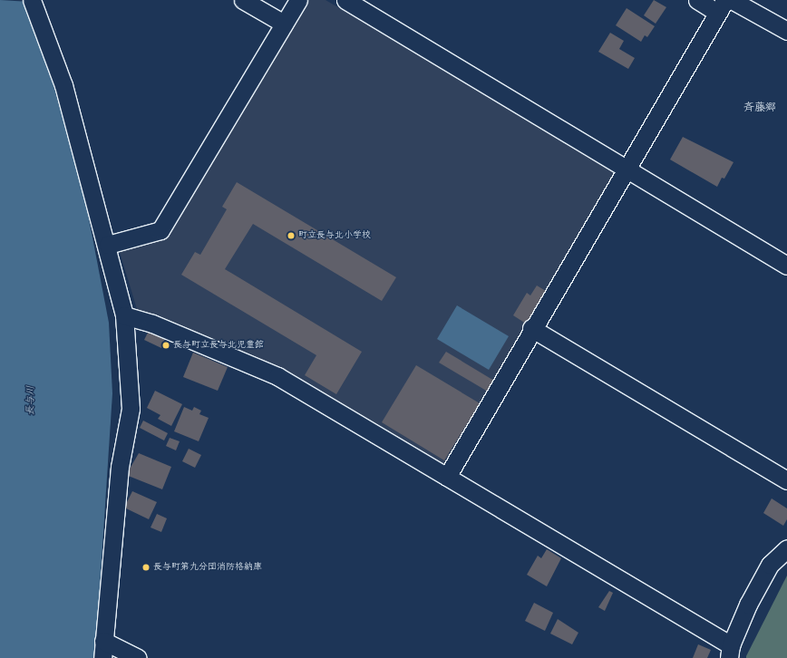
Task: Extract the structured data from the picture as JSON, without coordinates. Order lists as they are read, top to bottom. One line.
{"districts":["斉藤郷"],"water":["長与川"],"places":["町立長与北小学校","長与町立長与北児童館","長与町第九分団消防格納庫"]}
